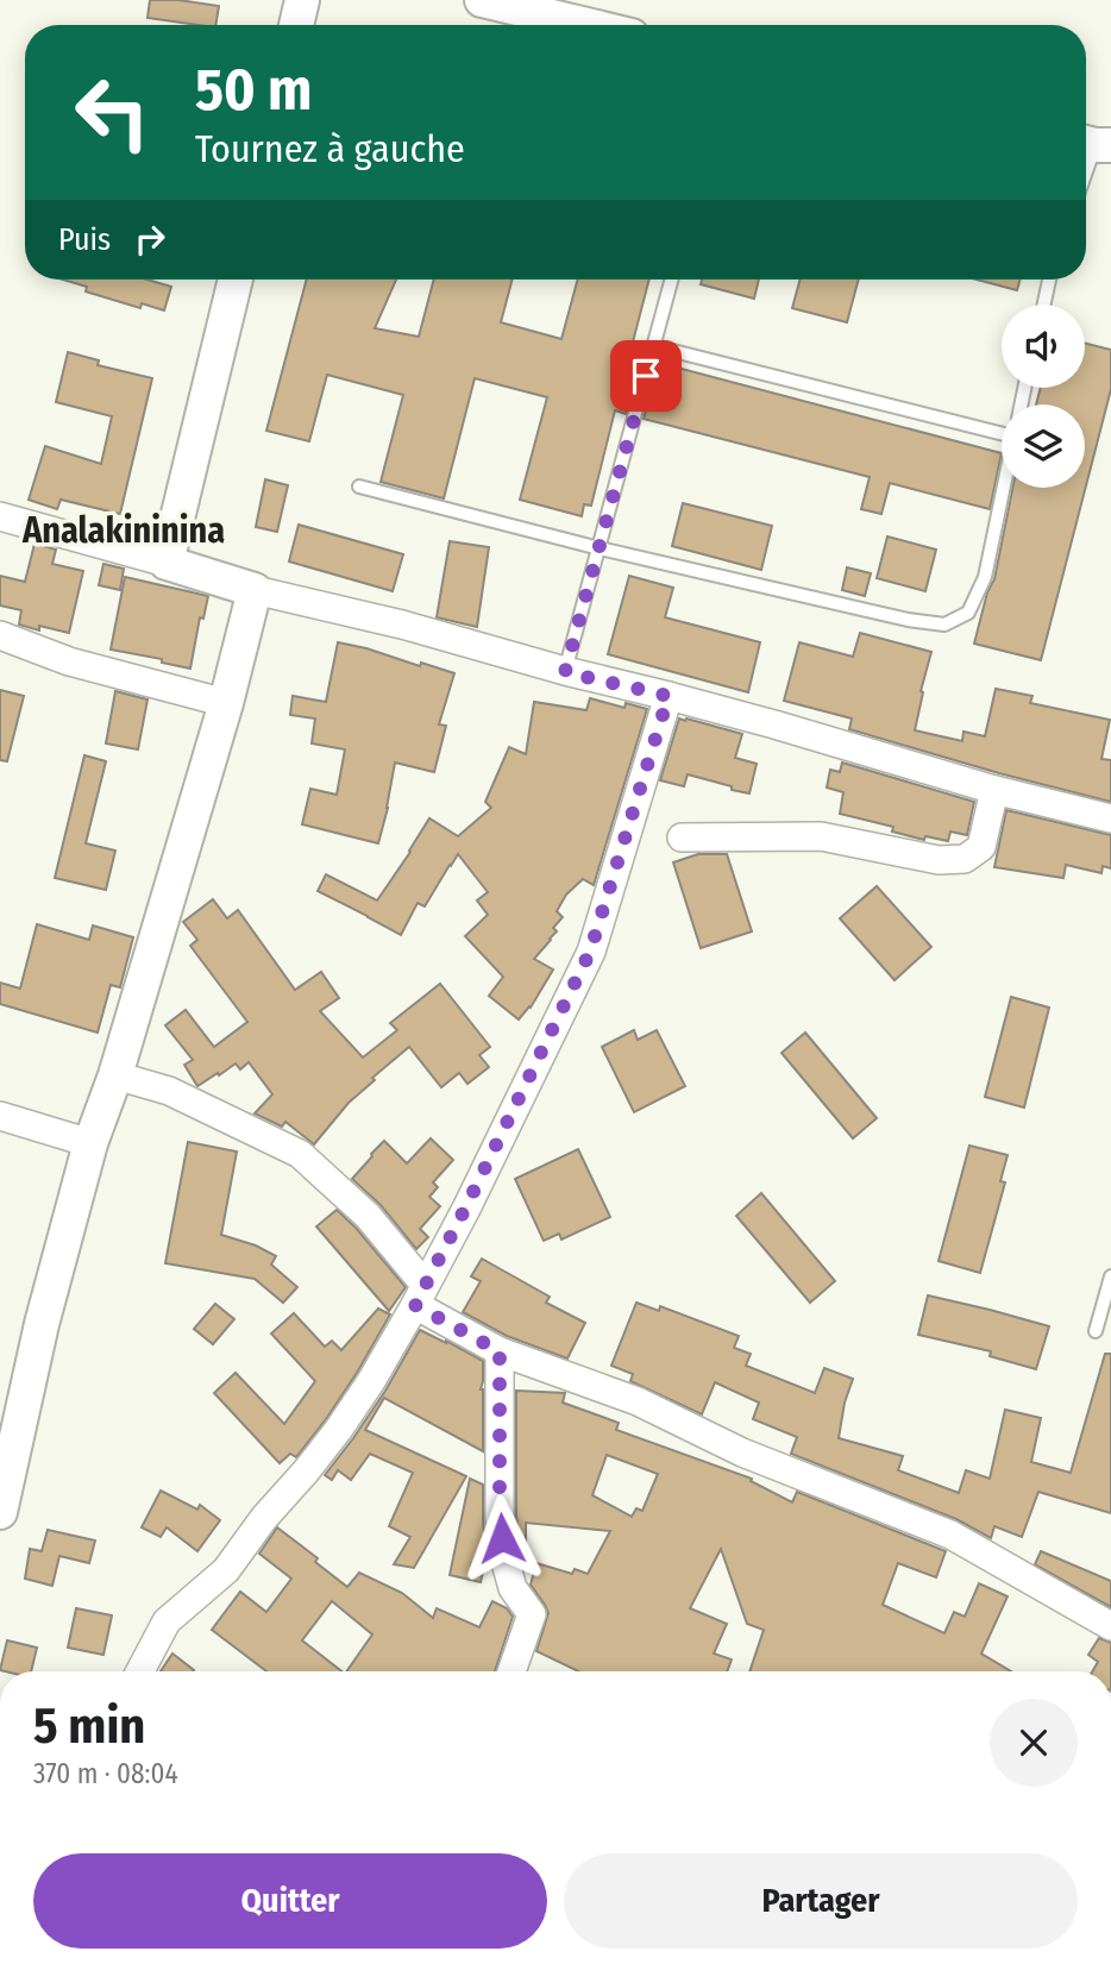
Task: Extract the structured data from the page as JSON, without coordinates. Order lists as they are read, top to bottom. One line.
{"districts":["Analakininina"],"page":{"turn":["50 m","Tournez à gauche"],"then":"Puis","heading":["5 min","370 m · 08:04"],"buttons":["Quitter","Partager"]}}
